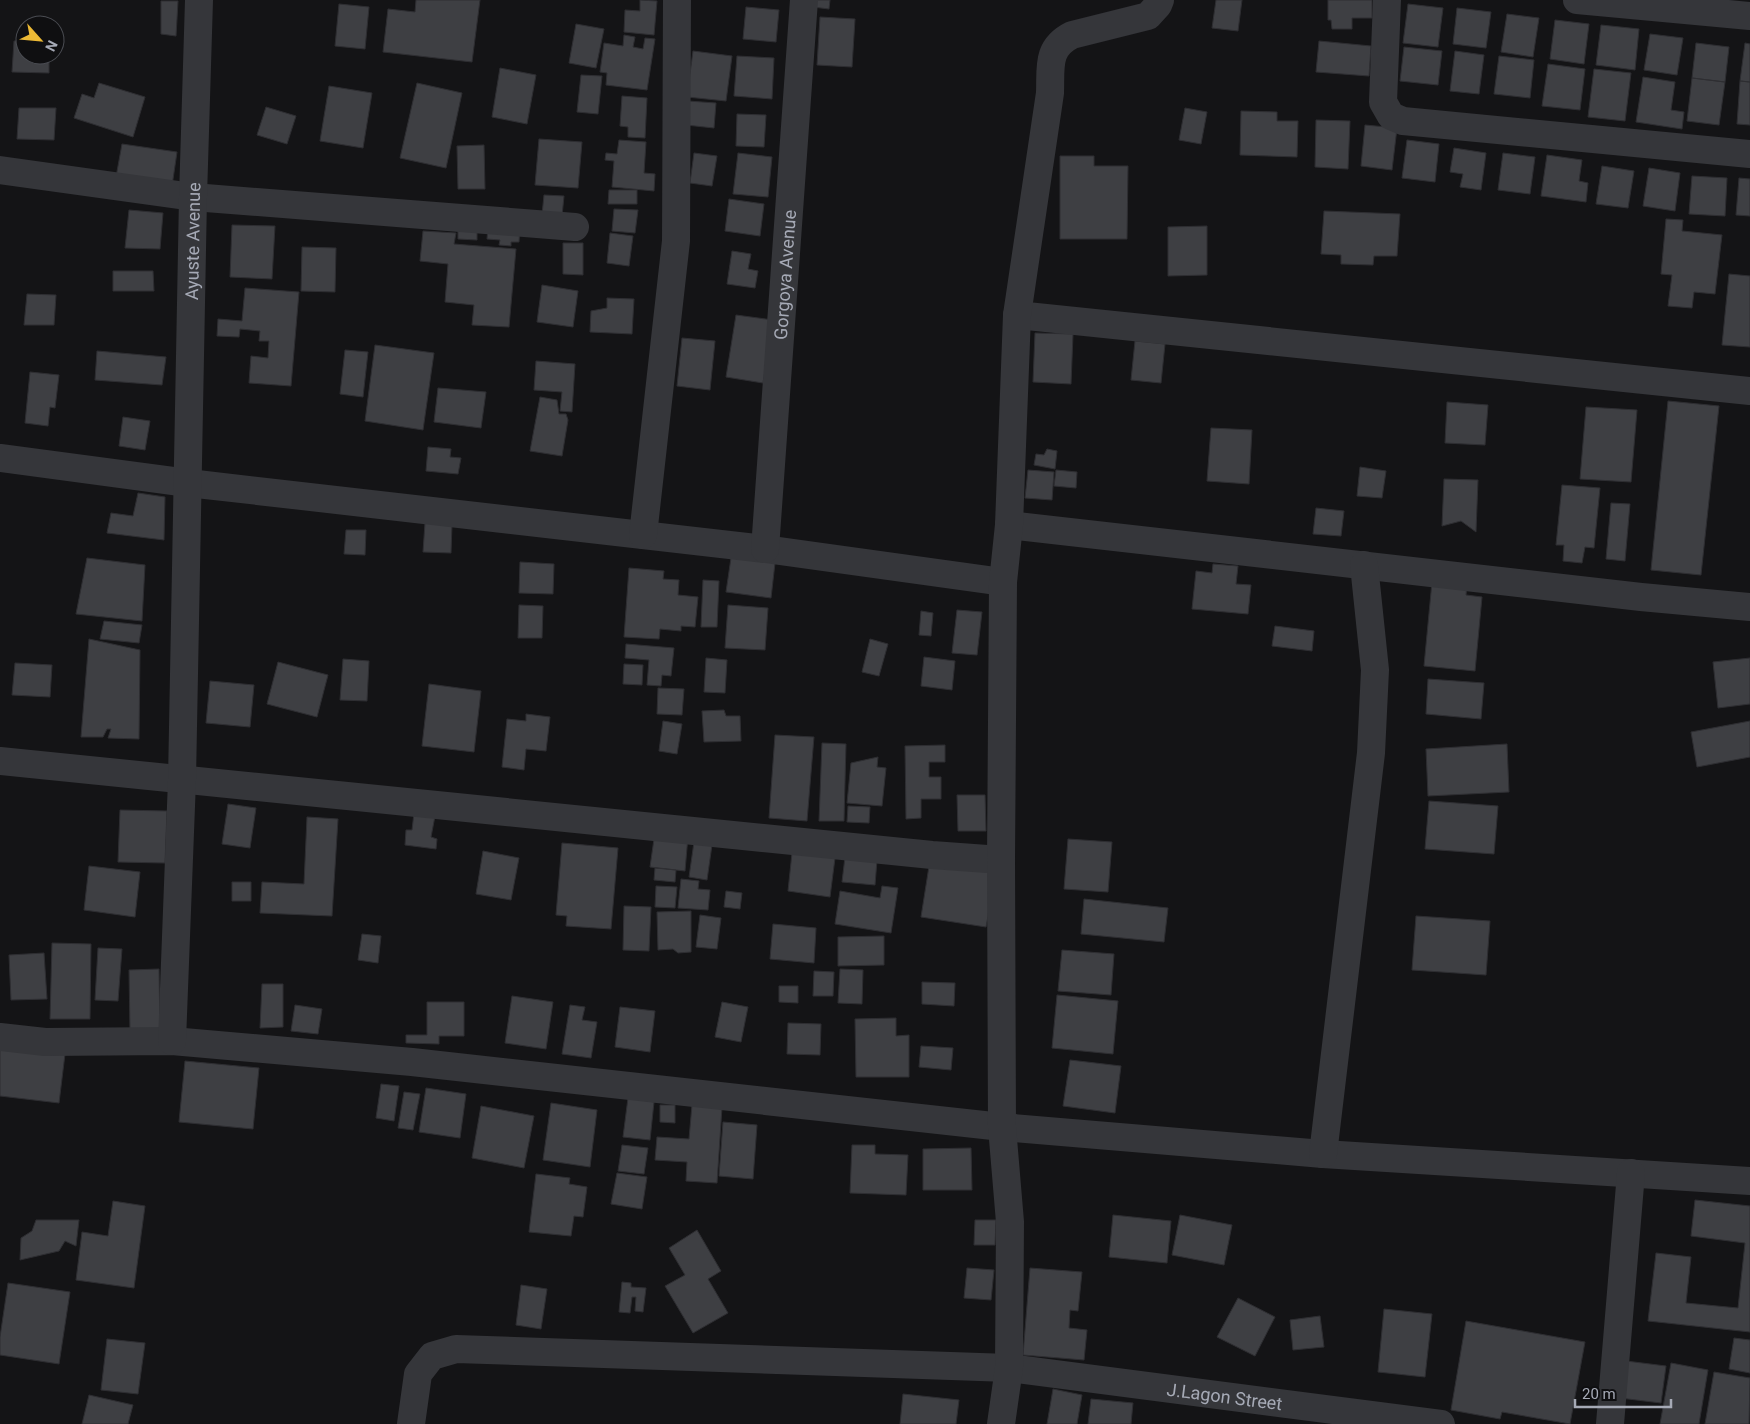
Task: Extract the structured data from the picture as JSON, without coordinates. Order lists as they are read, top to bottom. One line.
{"streets":{"street":["Ayuste Avenue","Gorgoya Avenue","J.Lagon Street"]},"scale_bar":"20 m","north":"bottom right"}
